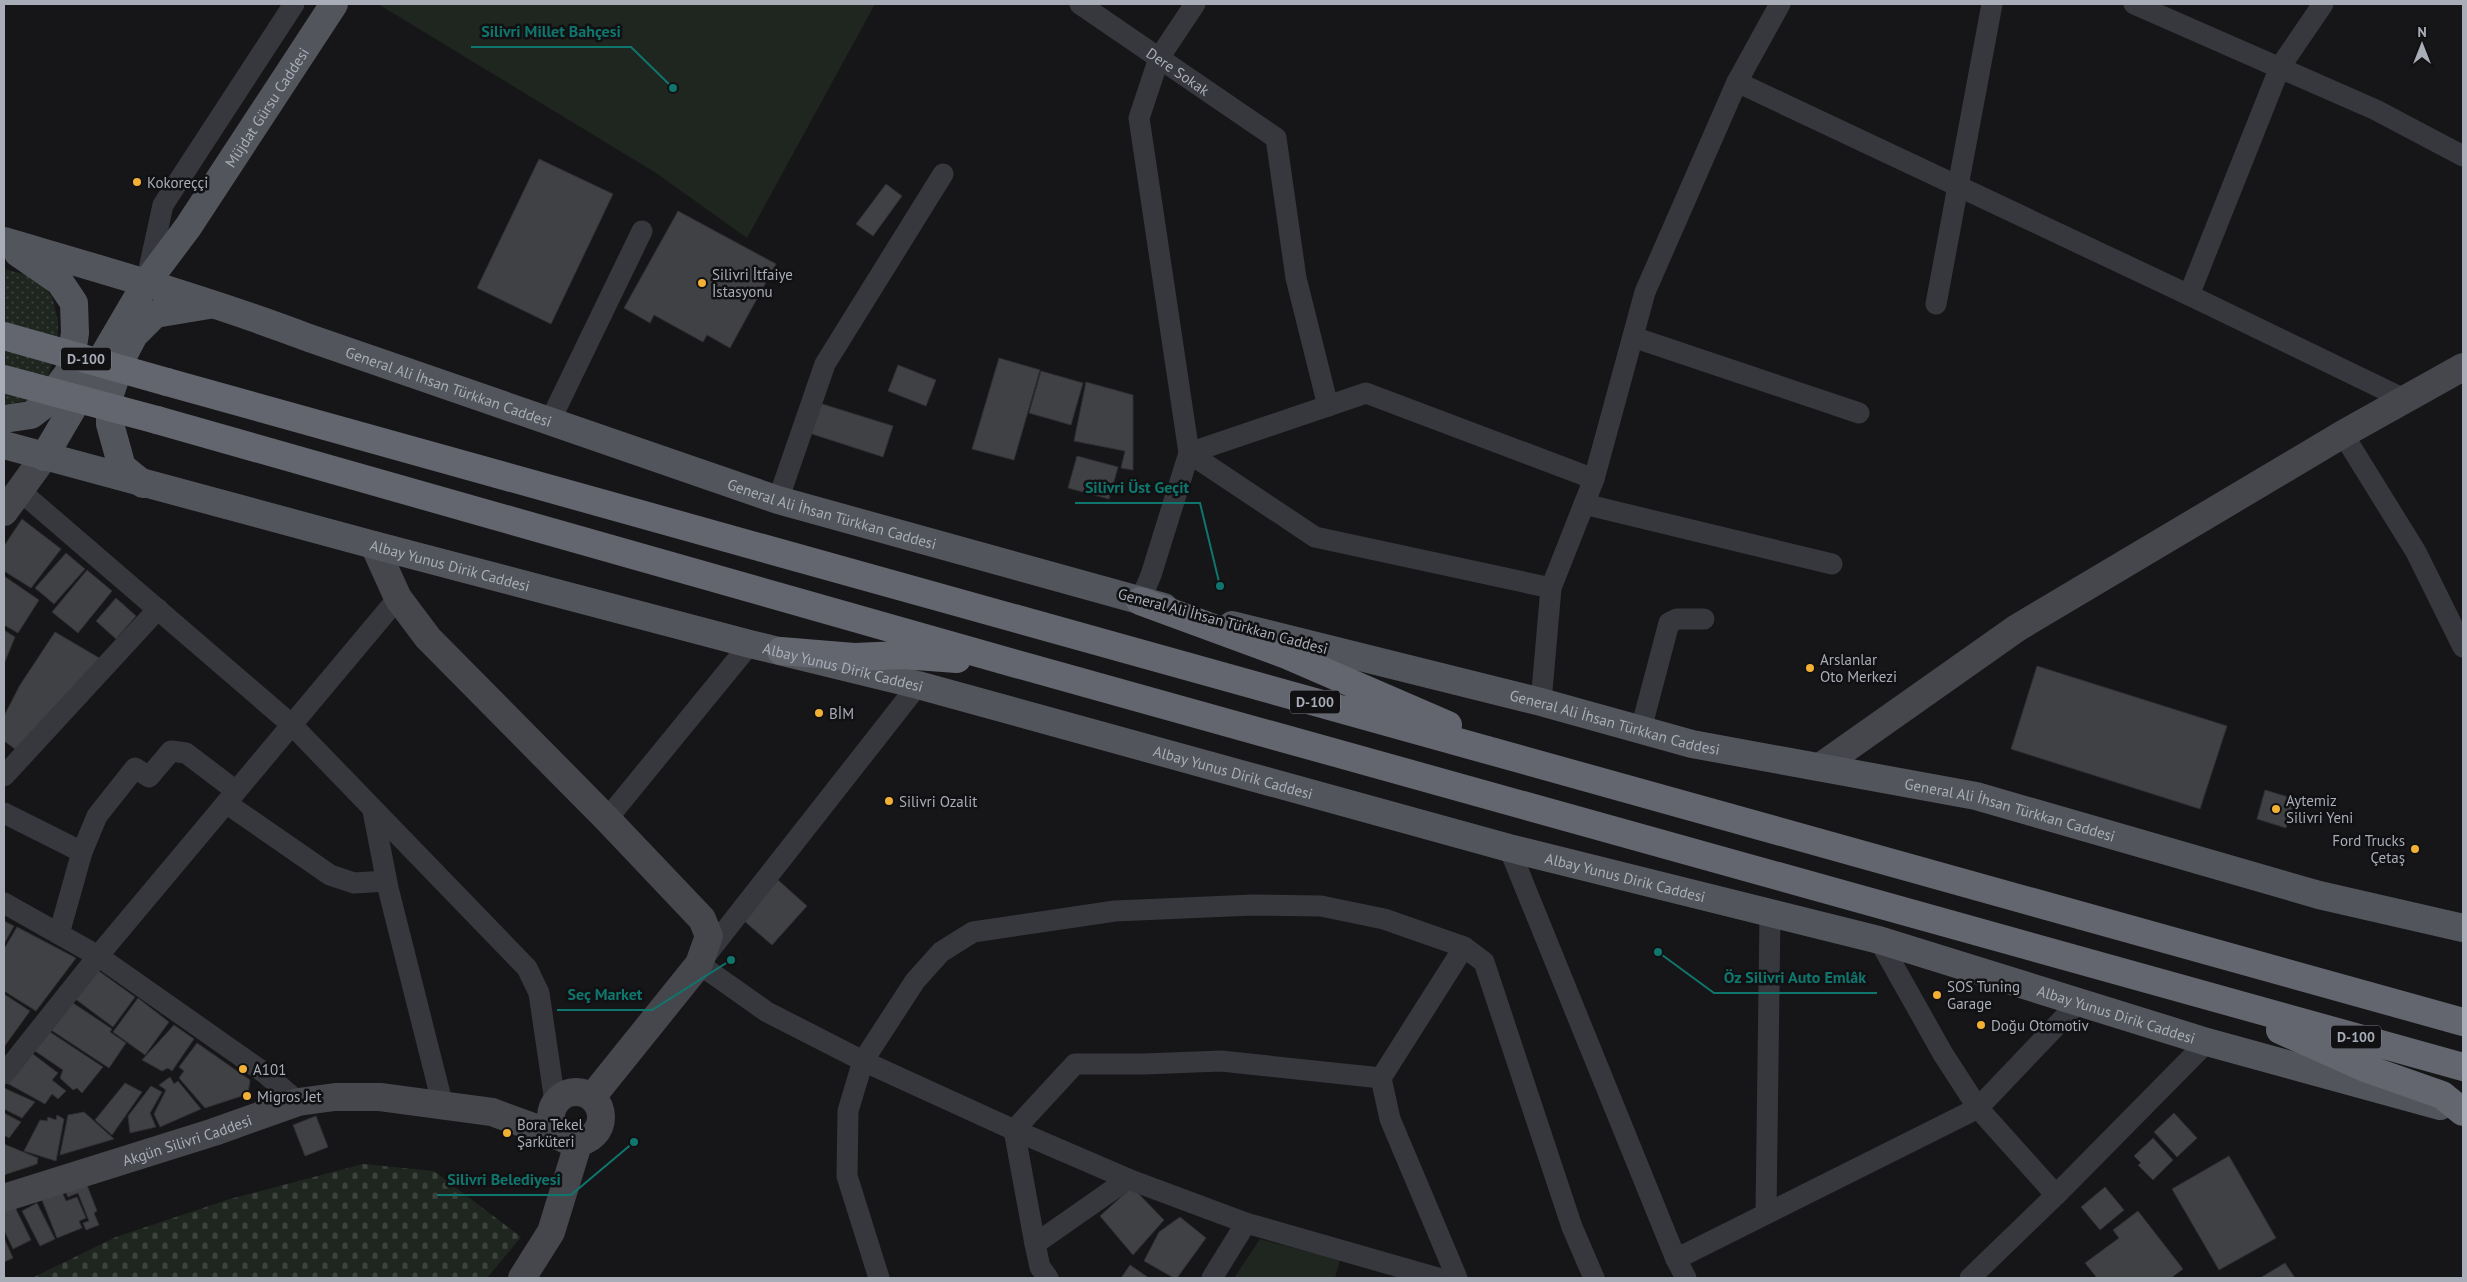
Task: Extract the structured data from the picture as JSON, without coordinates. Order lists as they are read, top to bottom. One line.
{"streets":{"highway":["D-100"],"main road":["Müjdat Gürsu Caddesi","General Ali İhsan Türkkan Caddesi","Albay Yunus Dirik Caddesi","Akgün Silivri Caddesi"],"street":["Dere Sokak"]},"crossings":[["Müjdat Gürsu Caddesi","General Ali İhsan Türkkan Caddesi"],["Müjdat Gürsu Caddesi","Albay Yunus Dirik Caddesi"]],"places":["Silivri Millet Bahçesi","Kokoreççi","Silivri İtfaiye İstasyonu","Silivri Üst Geçit","Arslanlar Oto Merkezi","BİM","Silivri Ozalit","Aytemiz Silivri Yeni","Ford Trucks Çetaş","Öz Silivri Auto Emlâk","Seç Market","SOS Tuning Garage","Doğu Otomotiv","A101","Migros Jet","Bora Tekel Şarküteri","Silivri Belediyesi"],"north":"top"}
